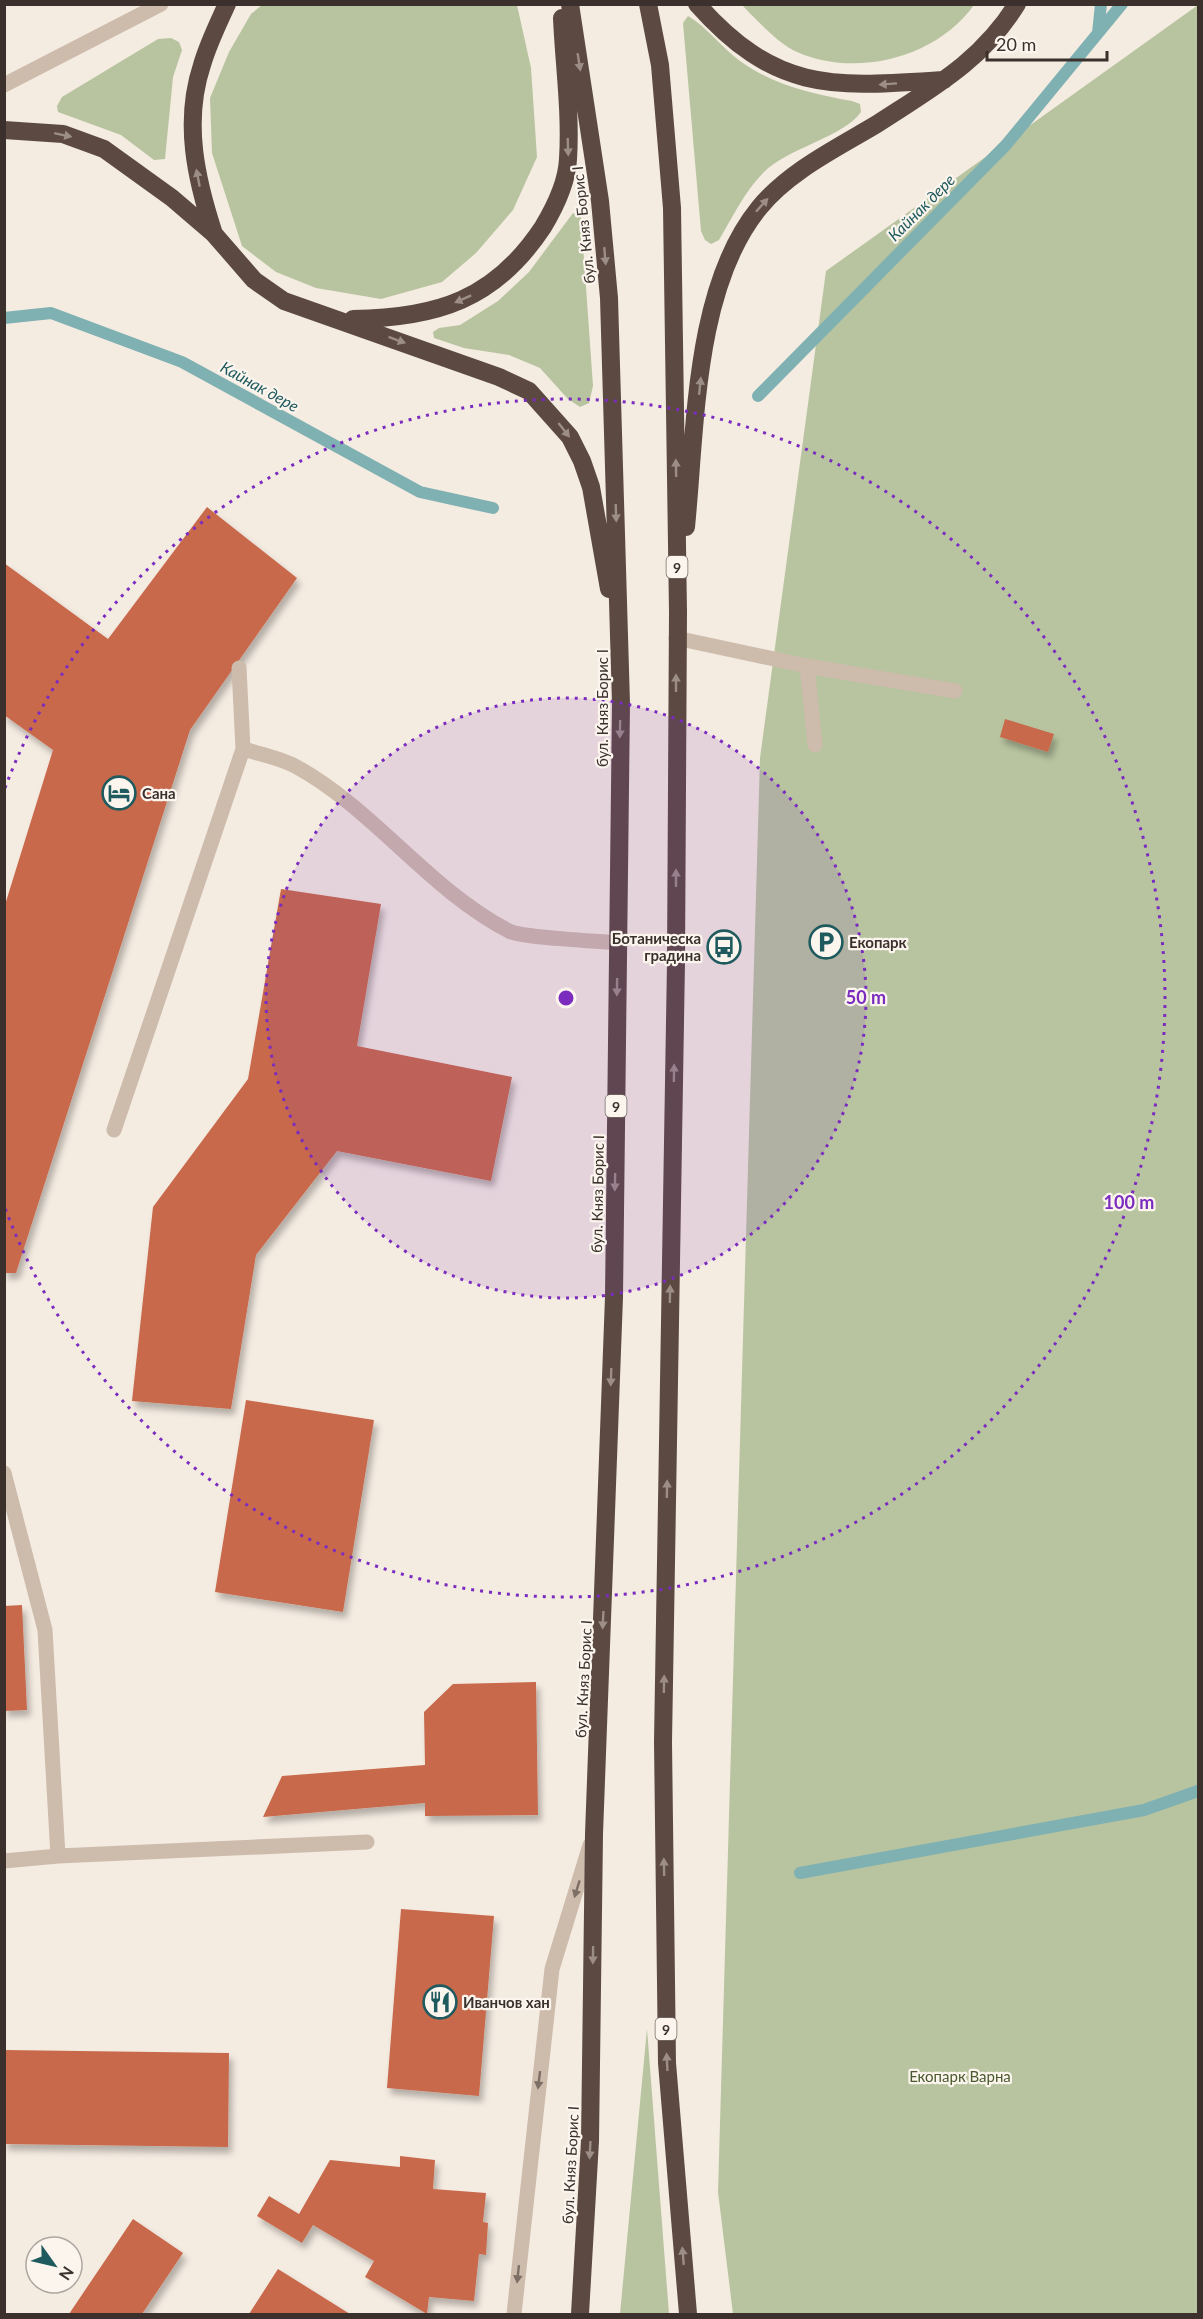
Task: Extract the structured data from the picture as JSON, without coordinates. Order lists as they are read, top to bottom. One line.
{"streets":{"highway":["бул. Княз Борис I","9"]},"water":["Кайнак дере"],"parks":["Екопарк Варна"],"places":{"hotel":["Сана"],"parking":["Екопарк"],"bus stop":["Ботаническа градина"],"restaurant":["Иванчов хан"]},"scale_bar":"20 m","north":"bottom right","rings":["50 m","100 m"]}
